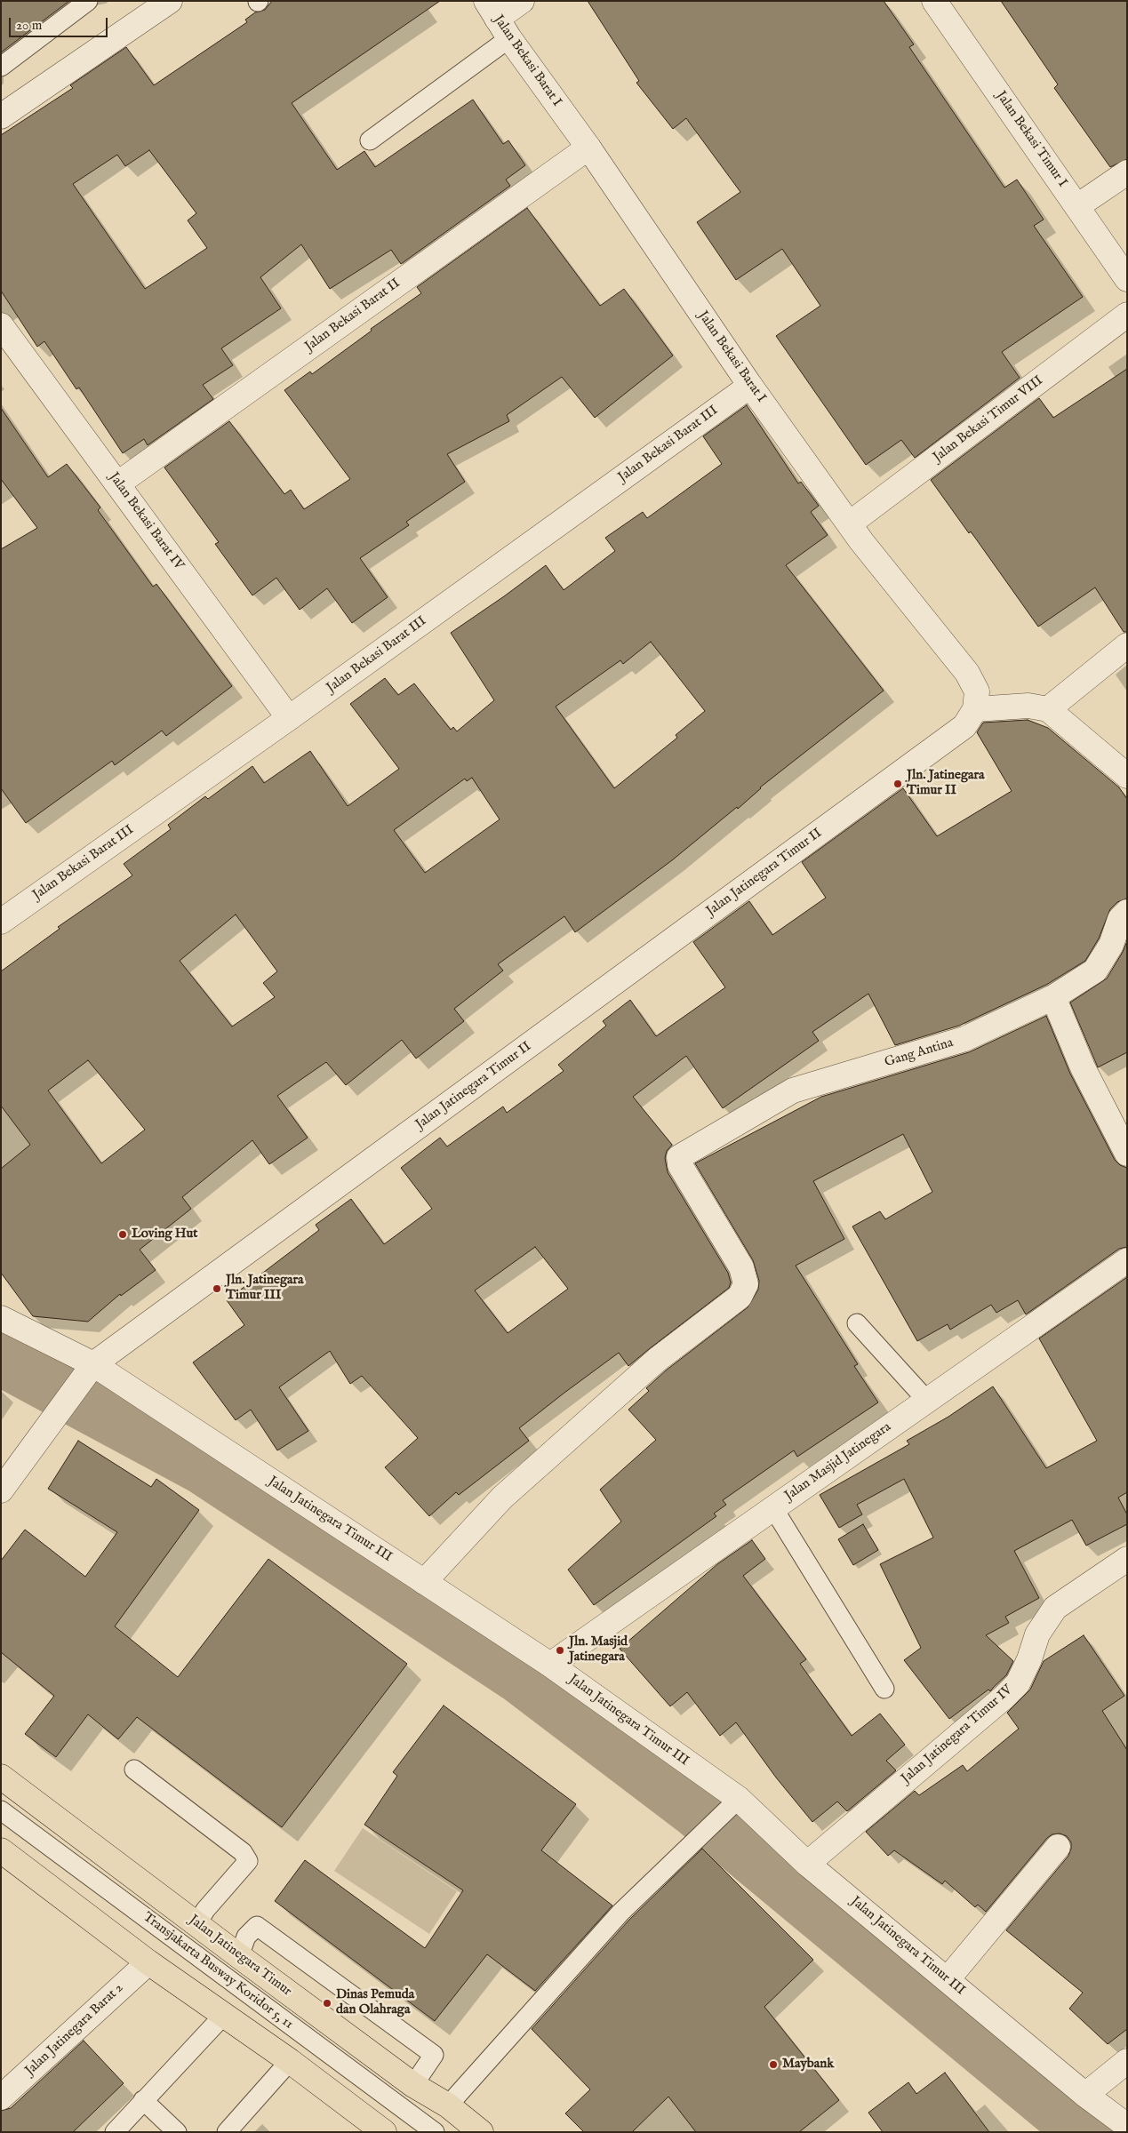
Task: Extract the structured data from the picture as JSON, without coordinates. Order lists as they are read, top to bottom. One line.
{"streets":{"main road":["Jalan Jatinegara Timur"],"street":["Jalan Bekasi Barat I","Jalan Bekasi Timur I","Jalan Bekasi Barat II","Jalan Bekasi Timur VIII","Jalan Bekasi Barat III","Jalan Bekasi Barat IV","Jalan Jatinegara Timur II","Gang Antina","Jalan Masjid Jatinegara","Jalan Jatinegara Timur III","Jalan Jatinegara Timur IV","Jalan Jatinegara Barat 2"],"lane":["Transjakarta Busway Koridor 5, 11"]},"crossings":[["Jalan Bekasi Barat I","Jalan Bekasi Barat II"],["Jalan Bekasi Barat I","Jalan Bekasi Timur VIII"],["Jalan Bekasi Barat I","Jalan Bekasi Barat III"],["Jalan Bekasi Barat I","Jalan Jatinegara Timur II"],["Jalan Bekasi Barat II","Jalan Bekasi Barat IV"],["Jalan Bekasi Barat III","Jalan Bekasi Barat IV"],["Jalan Jatinegara Timur II","Jalan Jatinegara Timur III"],["Gang Antina","Jalan Jatinegara Timur III"],["Jalan Masjid Jatinegara","Jalan Jatinegara Timur III"],["Jalan Jatinegara Timur III","Jalan Jatinegara Timur IV"]],"places":["Jln. Jatinegara Timur II","Loving Hut","Jln. Jatinegara Timur III","Jln. Masjid Jatinegara","Dinas Pemuda dan Olahraga","Maybank"],"scale_bar":"20 m"}
